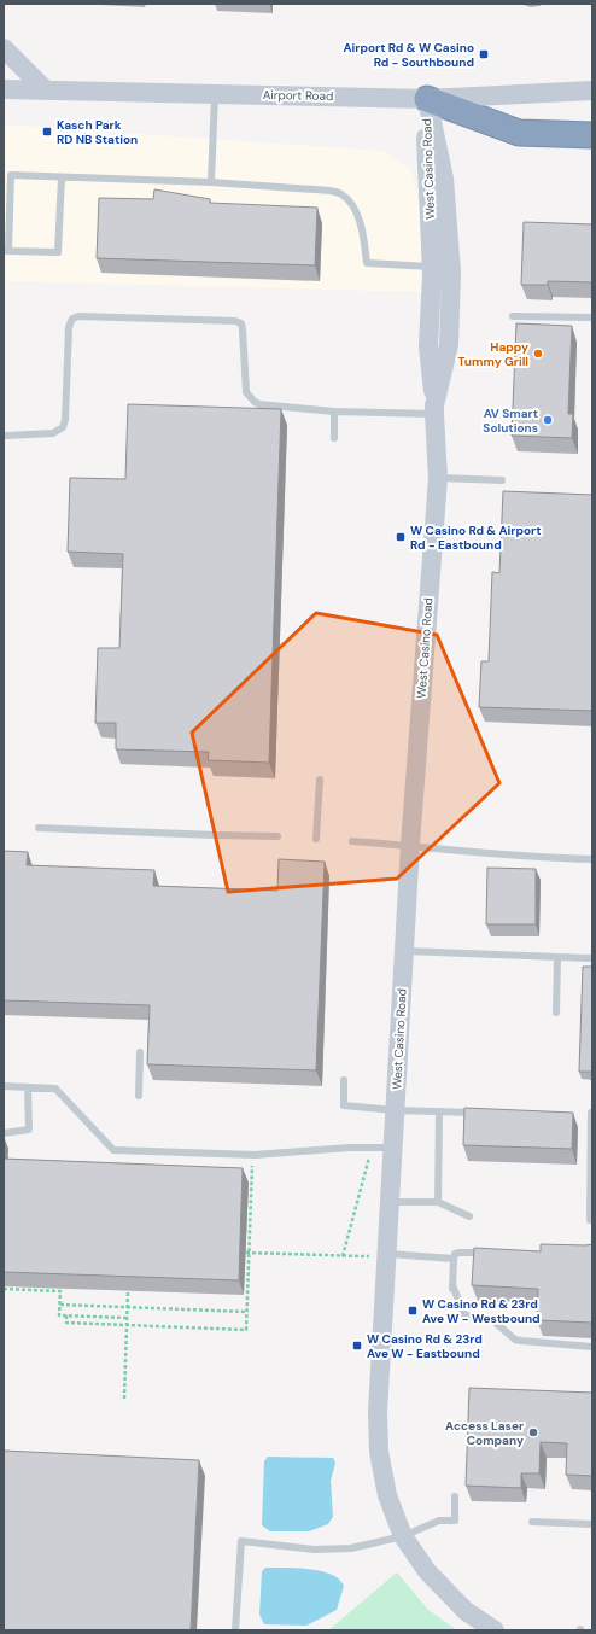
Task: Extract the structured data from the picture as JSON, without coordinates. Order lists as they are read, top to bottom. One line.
{"streets":{"street":["Airport Road","West Casino Road"]},"crossings":[["Airport Road","West Casino Road"]],"places":{"transit":["Airport Rd & W Casino Rd - Southbound","Kasch Park RD NB Station","W Casino Rd & Airport Rd - Eastbound","W Casino Rd & 23rd Ave W - Westbound","W Casino Rd & 23rd Ave W - Eastbound"],"other":["Happy Tummy Grill","AV Smart Solutions","Access Laser Company"]}}
